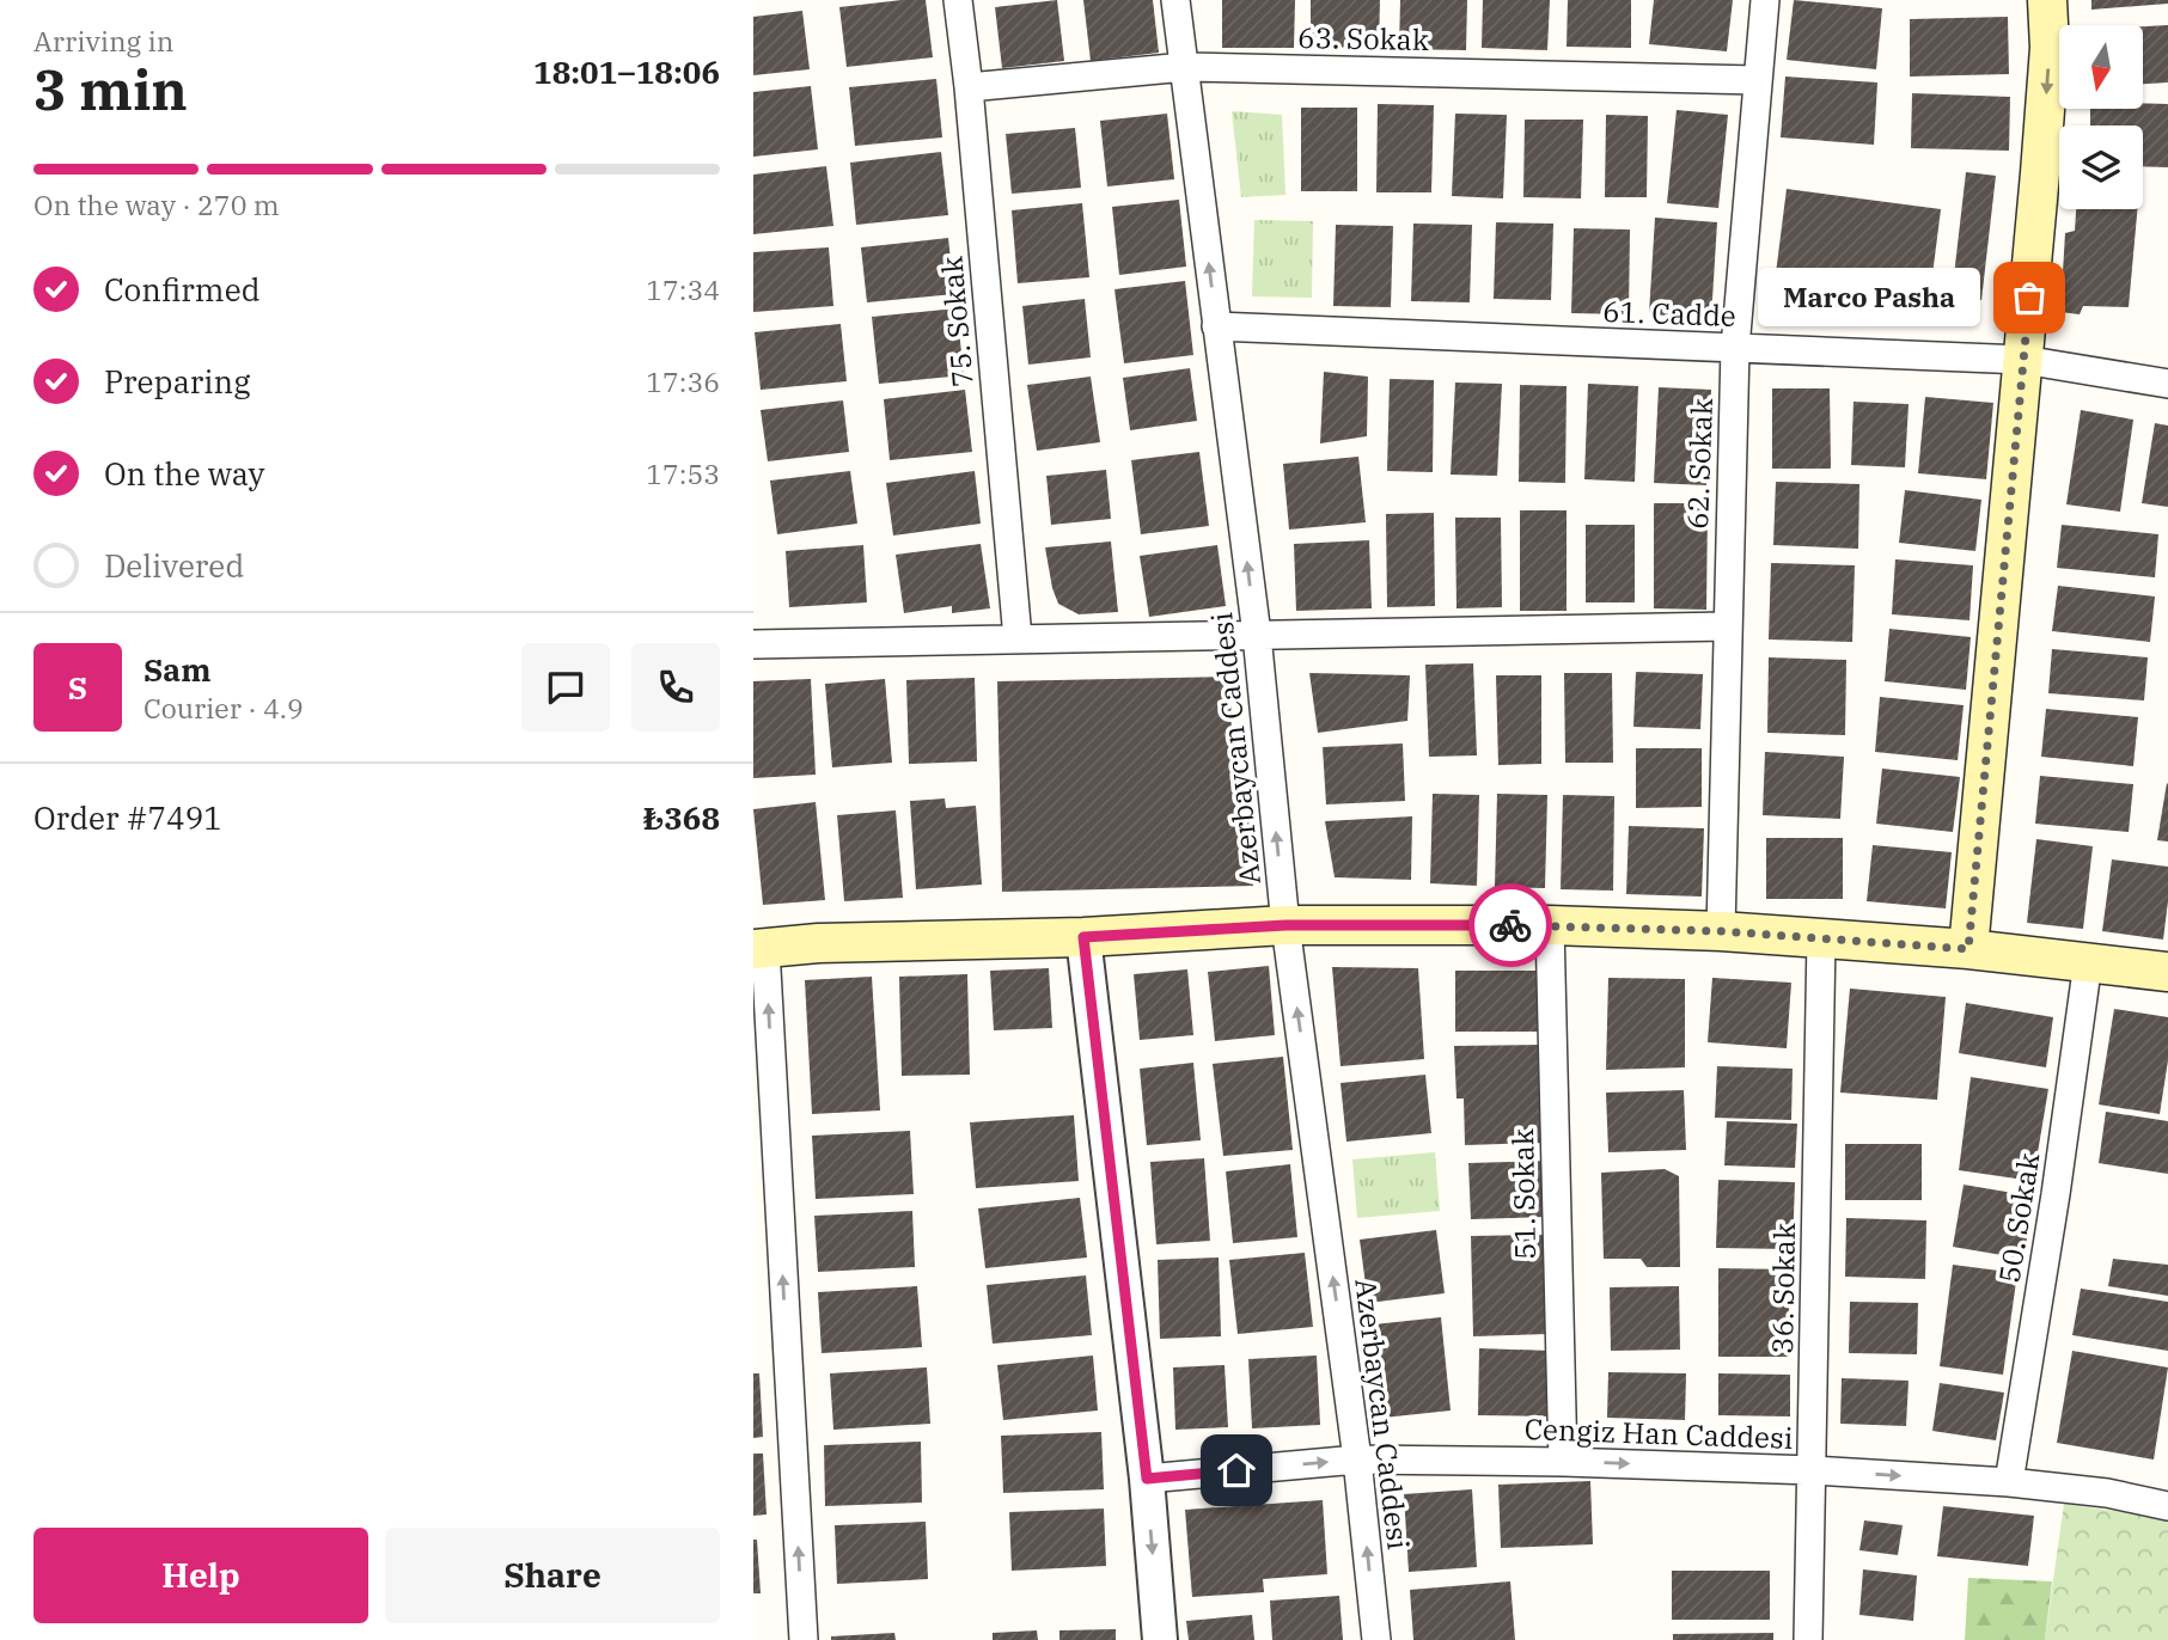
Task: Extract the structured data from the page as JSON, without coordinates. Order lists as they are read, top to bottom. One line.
{"streets":{"street":["63. Sokak","61. Cadde","75. Sokak","62. Sokak","Azerbaycan Caddesi","51. Sokak","50. Sokak","36. Sokak","Cengiz Han Caddesi"]},"crossings":[["63. Sokak","75. Sokak"],["63. Sokak","62. Sokak"],["63. Sokak","Azerbaycan Caddesi"],["61. Cadde","62. Sokak"],["61. Cadde","Azerbaycan Caddesi"],["Azerbaycan Caddesi","Cengiz Han Caddesi"],["51. Sokak","Cengiz Han Caddesi"],["50. Sokak","Cengiz Han Caddesi"],["36. Sokak","Cengiz Han Caddesi"]],"one_way":["Cengiz Han Caddesi"],"places":["Marco Pasha"],"north":"bottom","page":{"heading":["3 min","Arriving in","18:01–18:06"],"panel":["Sam","Courier · 4.9","Order #7491","₺368"],"bar":"On the way · 270 m","list":[["Confirmed","17:34"],["Preparing","17:36"],["On the way","17:53"],"Delivered"],"bubble":"Marco Pasha","round":"S","buttons":["Help","Share"]}}
